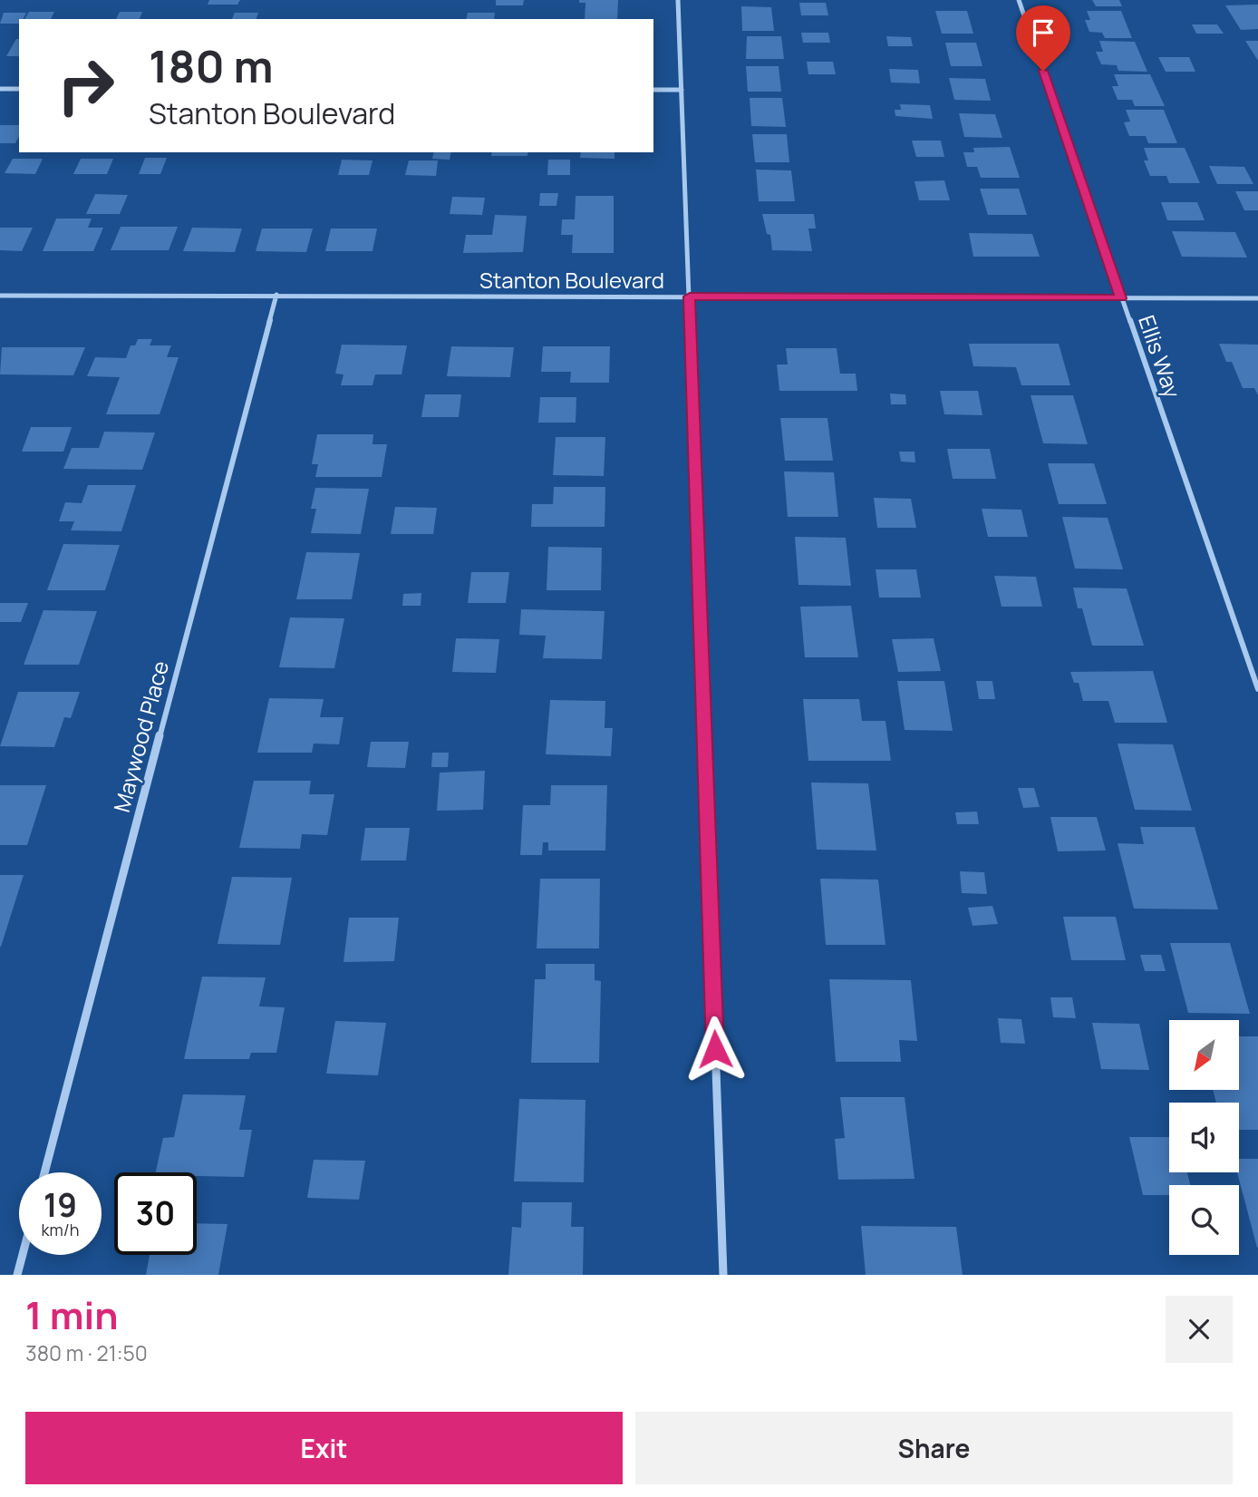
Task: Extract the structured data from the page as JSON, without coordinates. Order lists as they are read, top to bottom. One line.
{"streets":{"street":["Stanton Boulevard","Ellis Way","Maywood Place"]},"crossings":[["Stanton Boulevard","Ellis Way"],["Stanton Boulevard","Maywood Place"]],"north":"bottom left","page":{"turn":["180 m","Stanton Boulevard"],"speed":"19 km/h","limit":"30","heading":["1 min","380 m · 21:50"],"buttons":["Exit","Share"]}}
